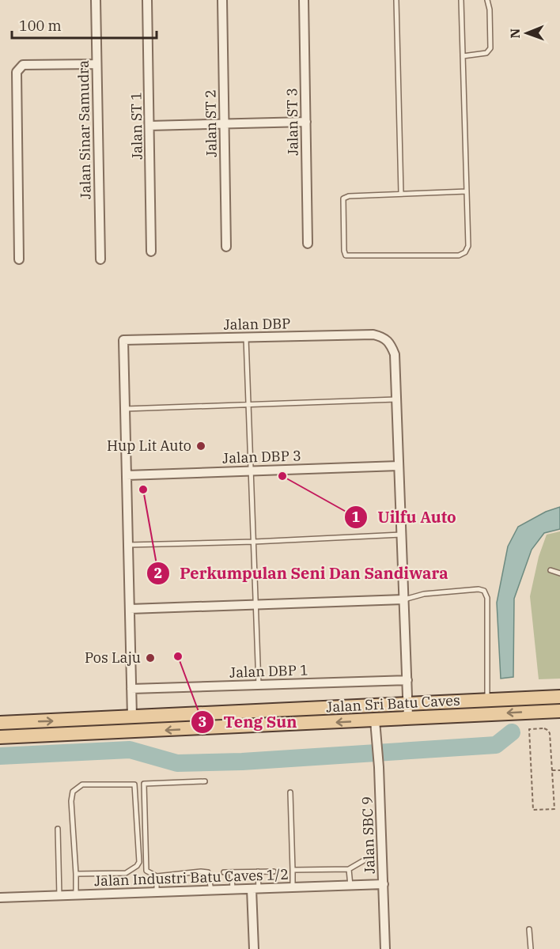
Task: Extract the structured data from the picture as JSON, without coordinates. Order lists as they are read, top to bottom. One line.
{"streets":{"main road":["Jalan Sri Batu Caves"],"street":["Jalan ST 3","Jalan ST 2","Jalan ST 1","Jalan Sinar Samudra","Jalan DBP","Jalan DBP 3","Jalan DBP 1","Jalan SBC 9","Jalan Industri Batu Caves 1/2"]},"crossings":[["Jalan DBP","Jalan DBP 3"],["Jalan DBP","Jalan DBP 1"],["Jalan DBP","Jalan Sri Batu Caves"],["Jalan Sri Batu Caves","Jalan SBC 9"],["Jalan SBC 9","Jalan Industri Batu Caves 1/2"]],"places":["Hup Lit Auto","Uilfu Auto","Perkumpulan Seni Dan Sandiwara","Teng Sun","Pos Laju"],"scale_bar":"100 m","north":"left"}
